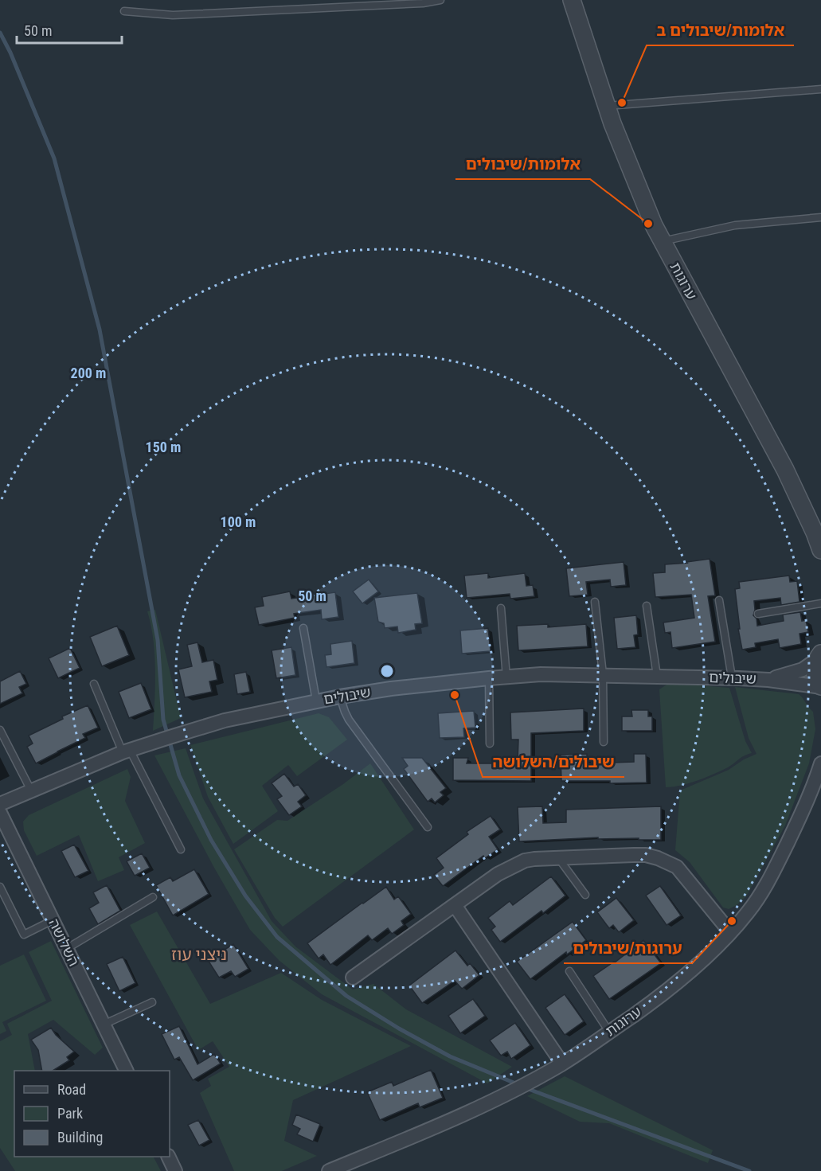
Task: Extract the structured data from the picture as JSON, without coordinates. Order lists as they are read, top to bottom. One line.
{"streets":{"street":["ערוגות","שיבולים","השלושה"]},"districts":["ניצני עוז"],"places":["אלומות/שיבולים ב","אלומות/שיבולים","שיבולים/השלושה","ערוגות/שיבולים"],"legend":["Road","Park","Building"],"scale_bar":"50 m","rings":["200 m","150 m","100 m","50 m"]}
